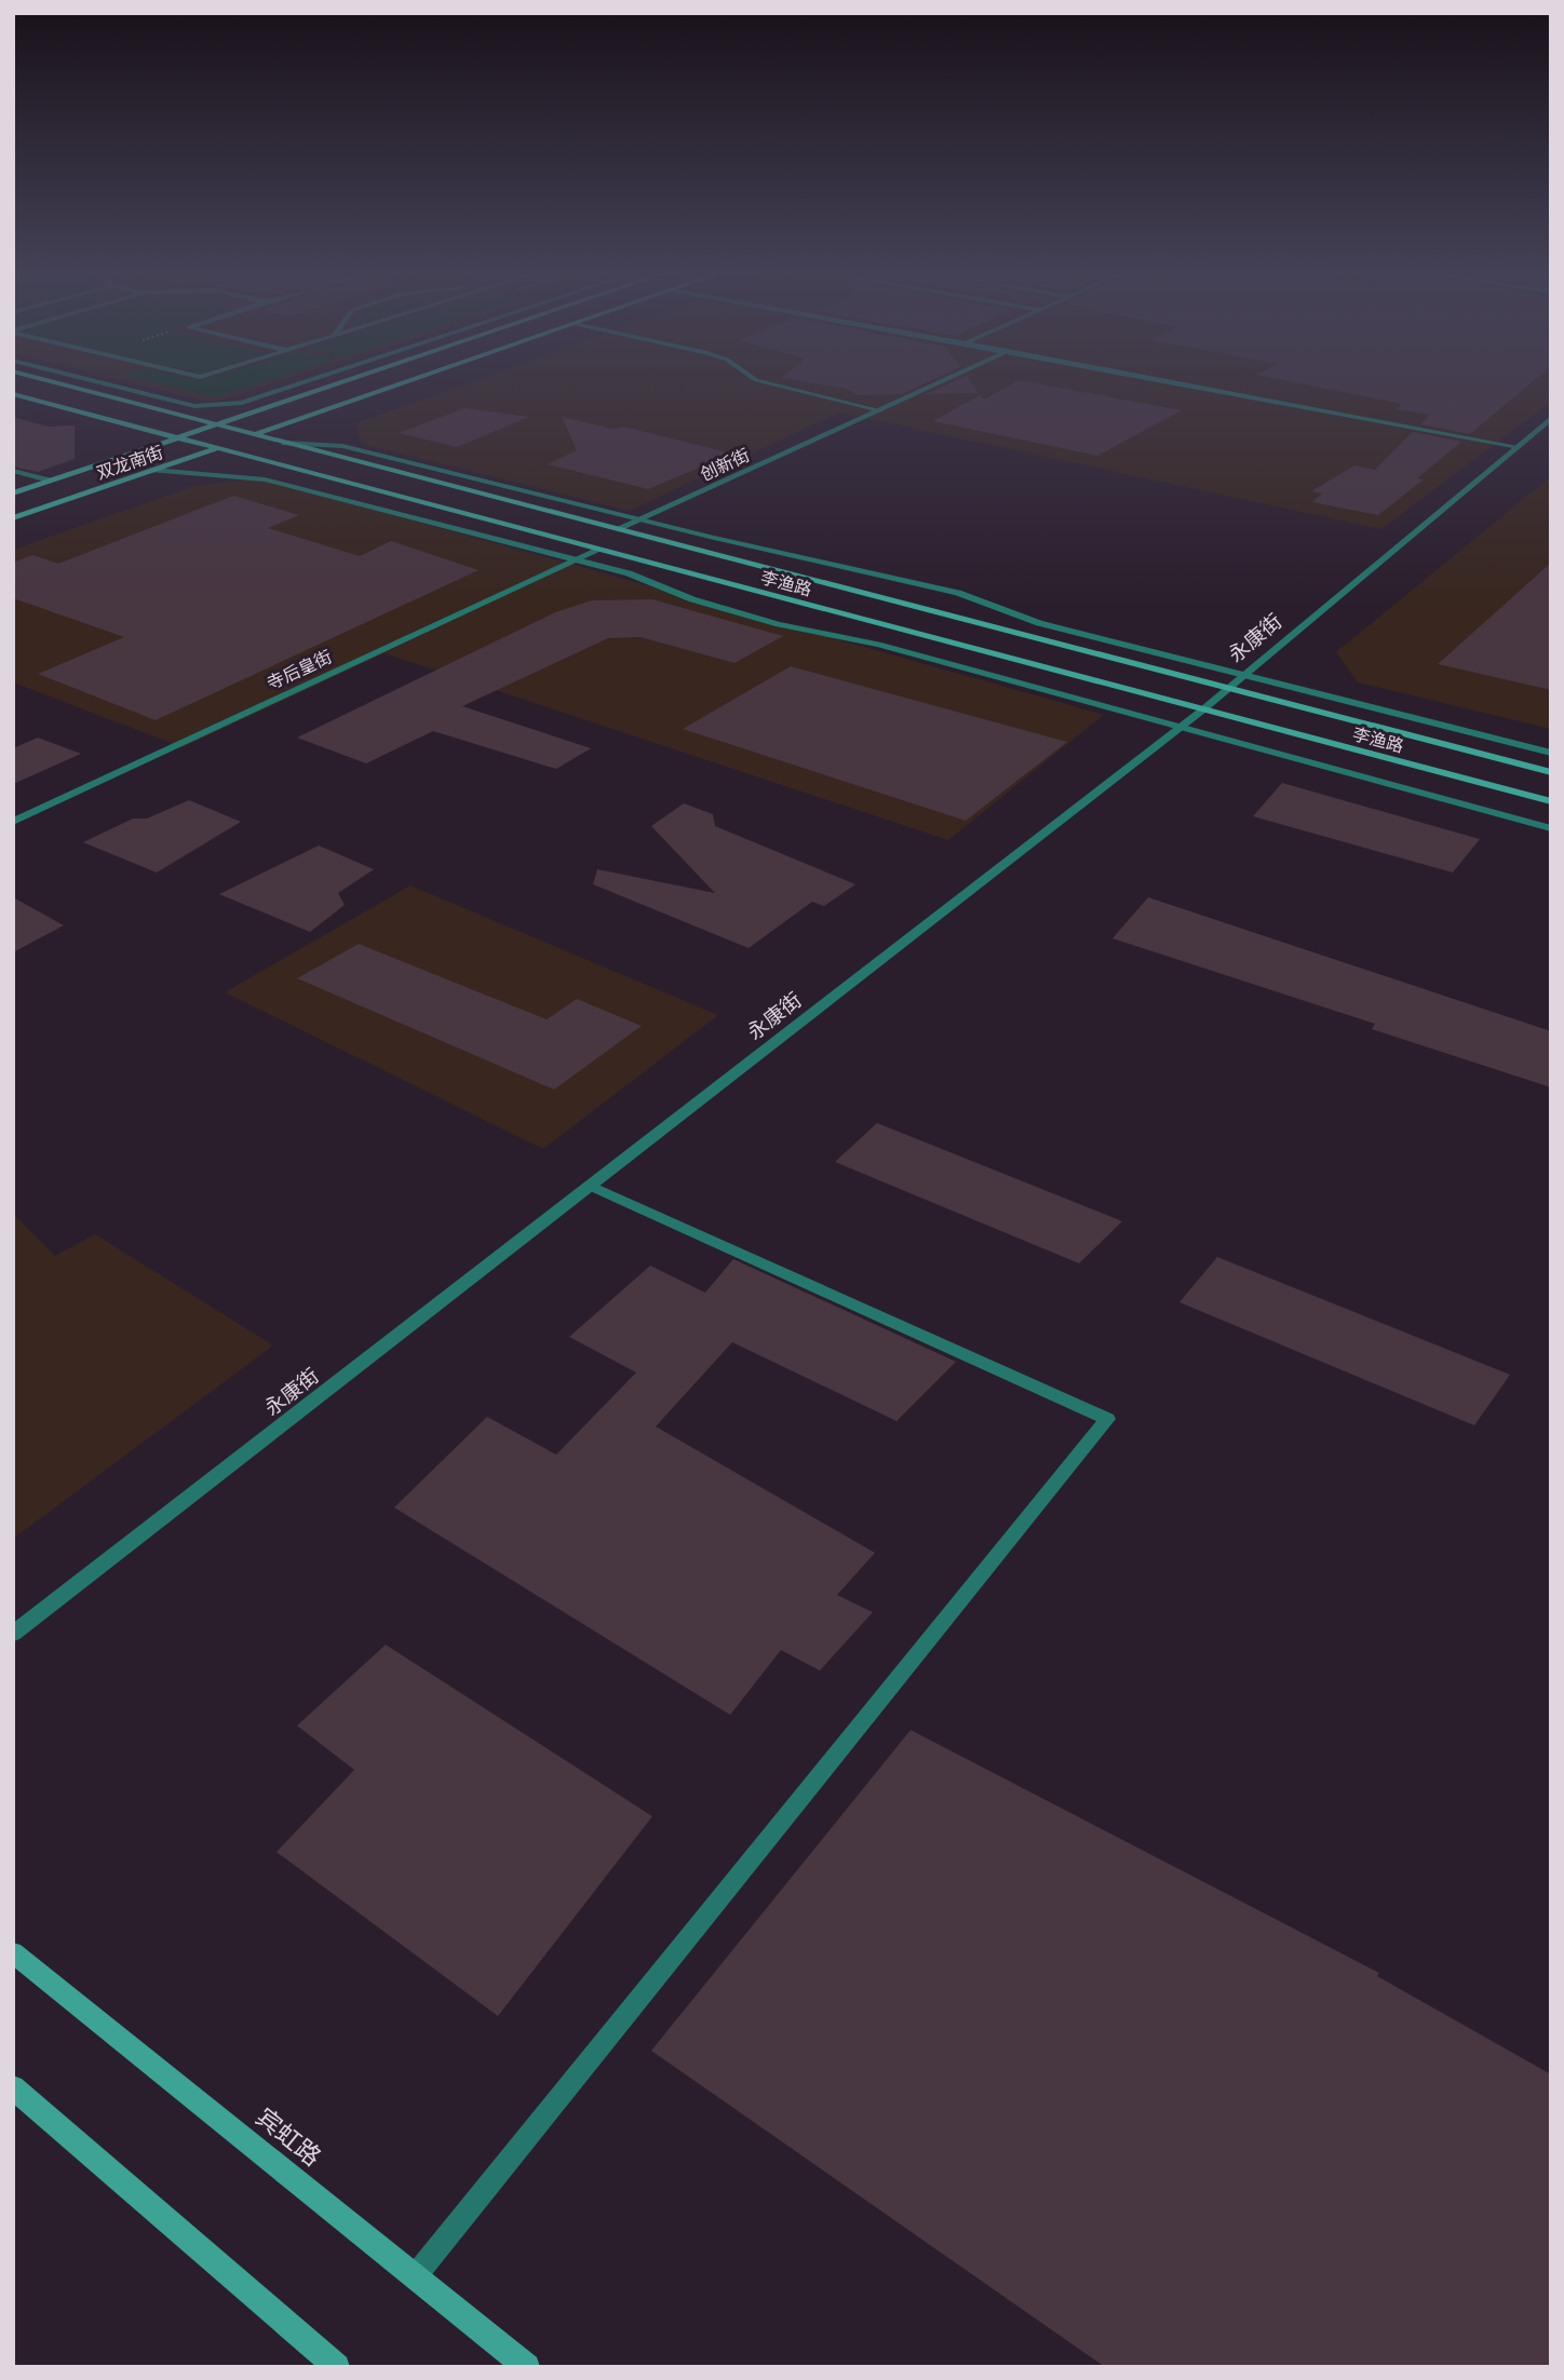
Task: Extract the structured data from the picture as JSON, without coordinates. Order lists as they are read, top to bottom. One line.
{"streets":{"main road":["双龙南街","李渔路","宾虹路"],"street":["创新街","永康街","寺后皇街"]},"crossings":[["双龙南街","李渔路"],["创新街","李渔路"],["李渔路","永康街"],["李渔路","寺后皇街"]]}
